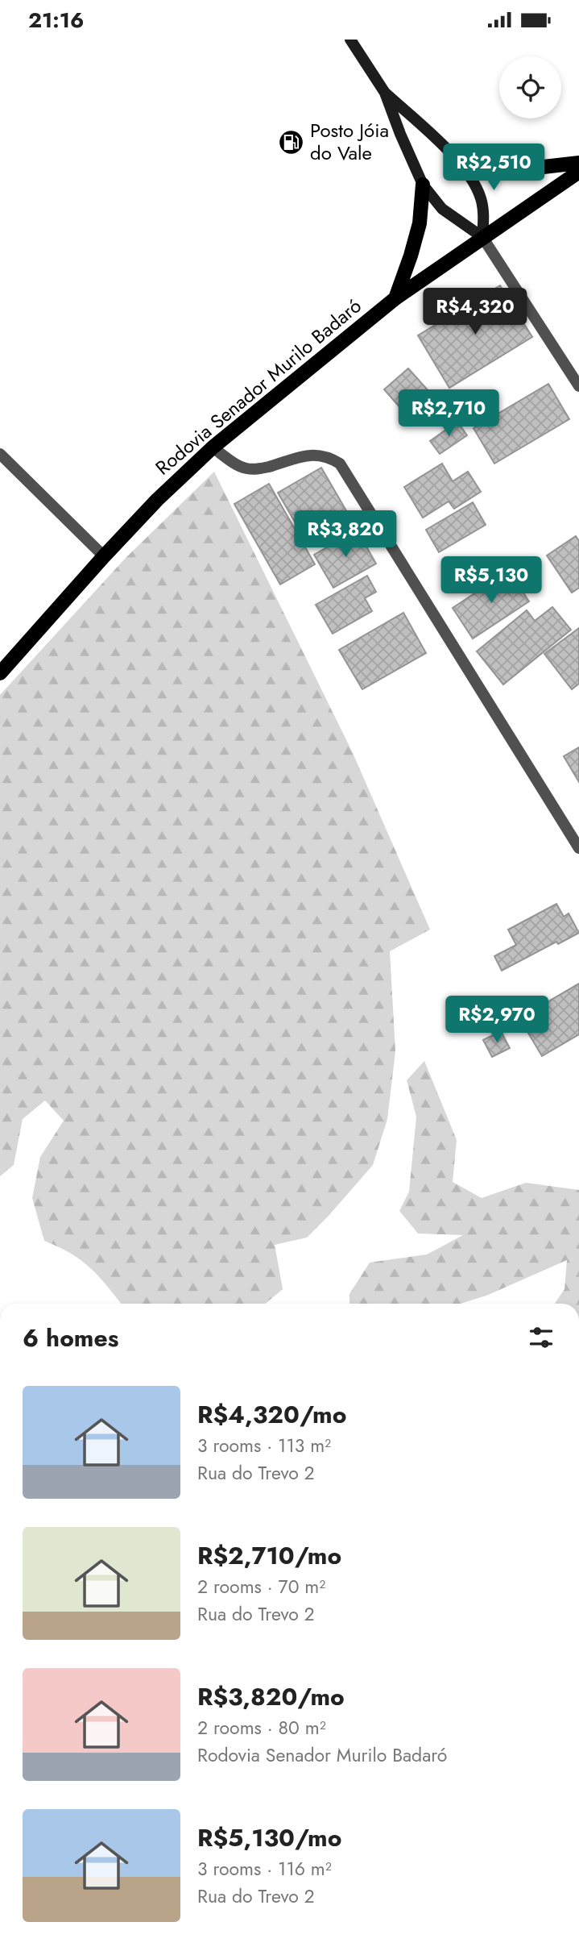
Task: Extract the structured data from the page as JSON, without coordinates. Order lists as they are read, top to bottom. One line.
{"streets":{"main road":["Rodovia Senador Murilo Badaró"]},"places":{"fuel station":["Posto Jóia do Vale"]},"page":{"status":"21:16","price":["R$2,510","R$4,320","R$2,710","R$3,820","R$5,130","R$2,970"],"heading":"6 homes","list":[{"name":"R$4,320/mo","note":"3 rooms · 113 m² · Rua do Trevo 2"},{"name":"R$2,710/mo","note":"2 rooms · 70 m² · Rua do Trevo 2"},{"name":"R$3,820/mo","note":"2 rooms · 80 m² · Rodovia Senador Murilo Badaró"},{"name":"R$5,130/mo","note":"3 rooms · 116 m² · Rua do Trevo 2"}]}}
